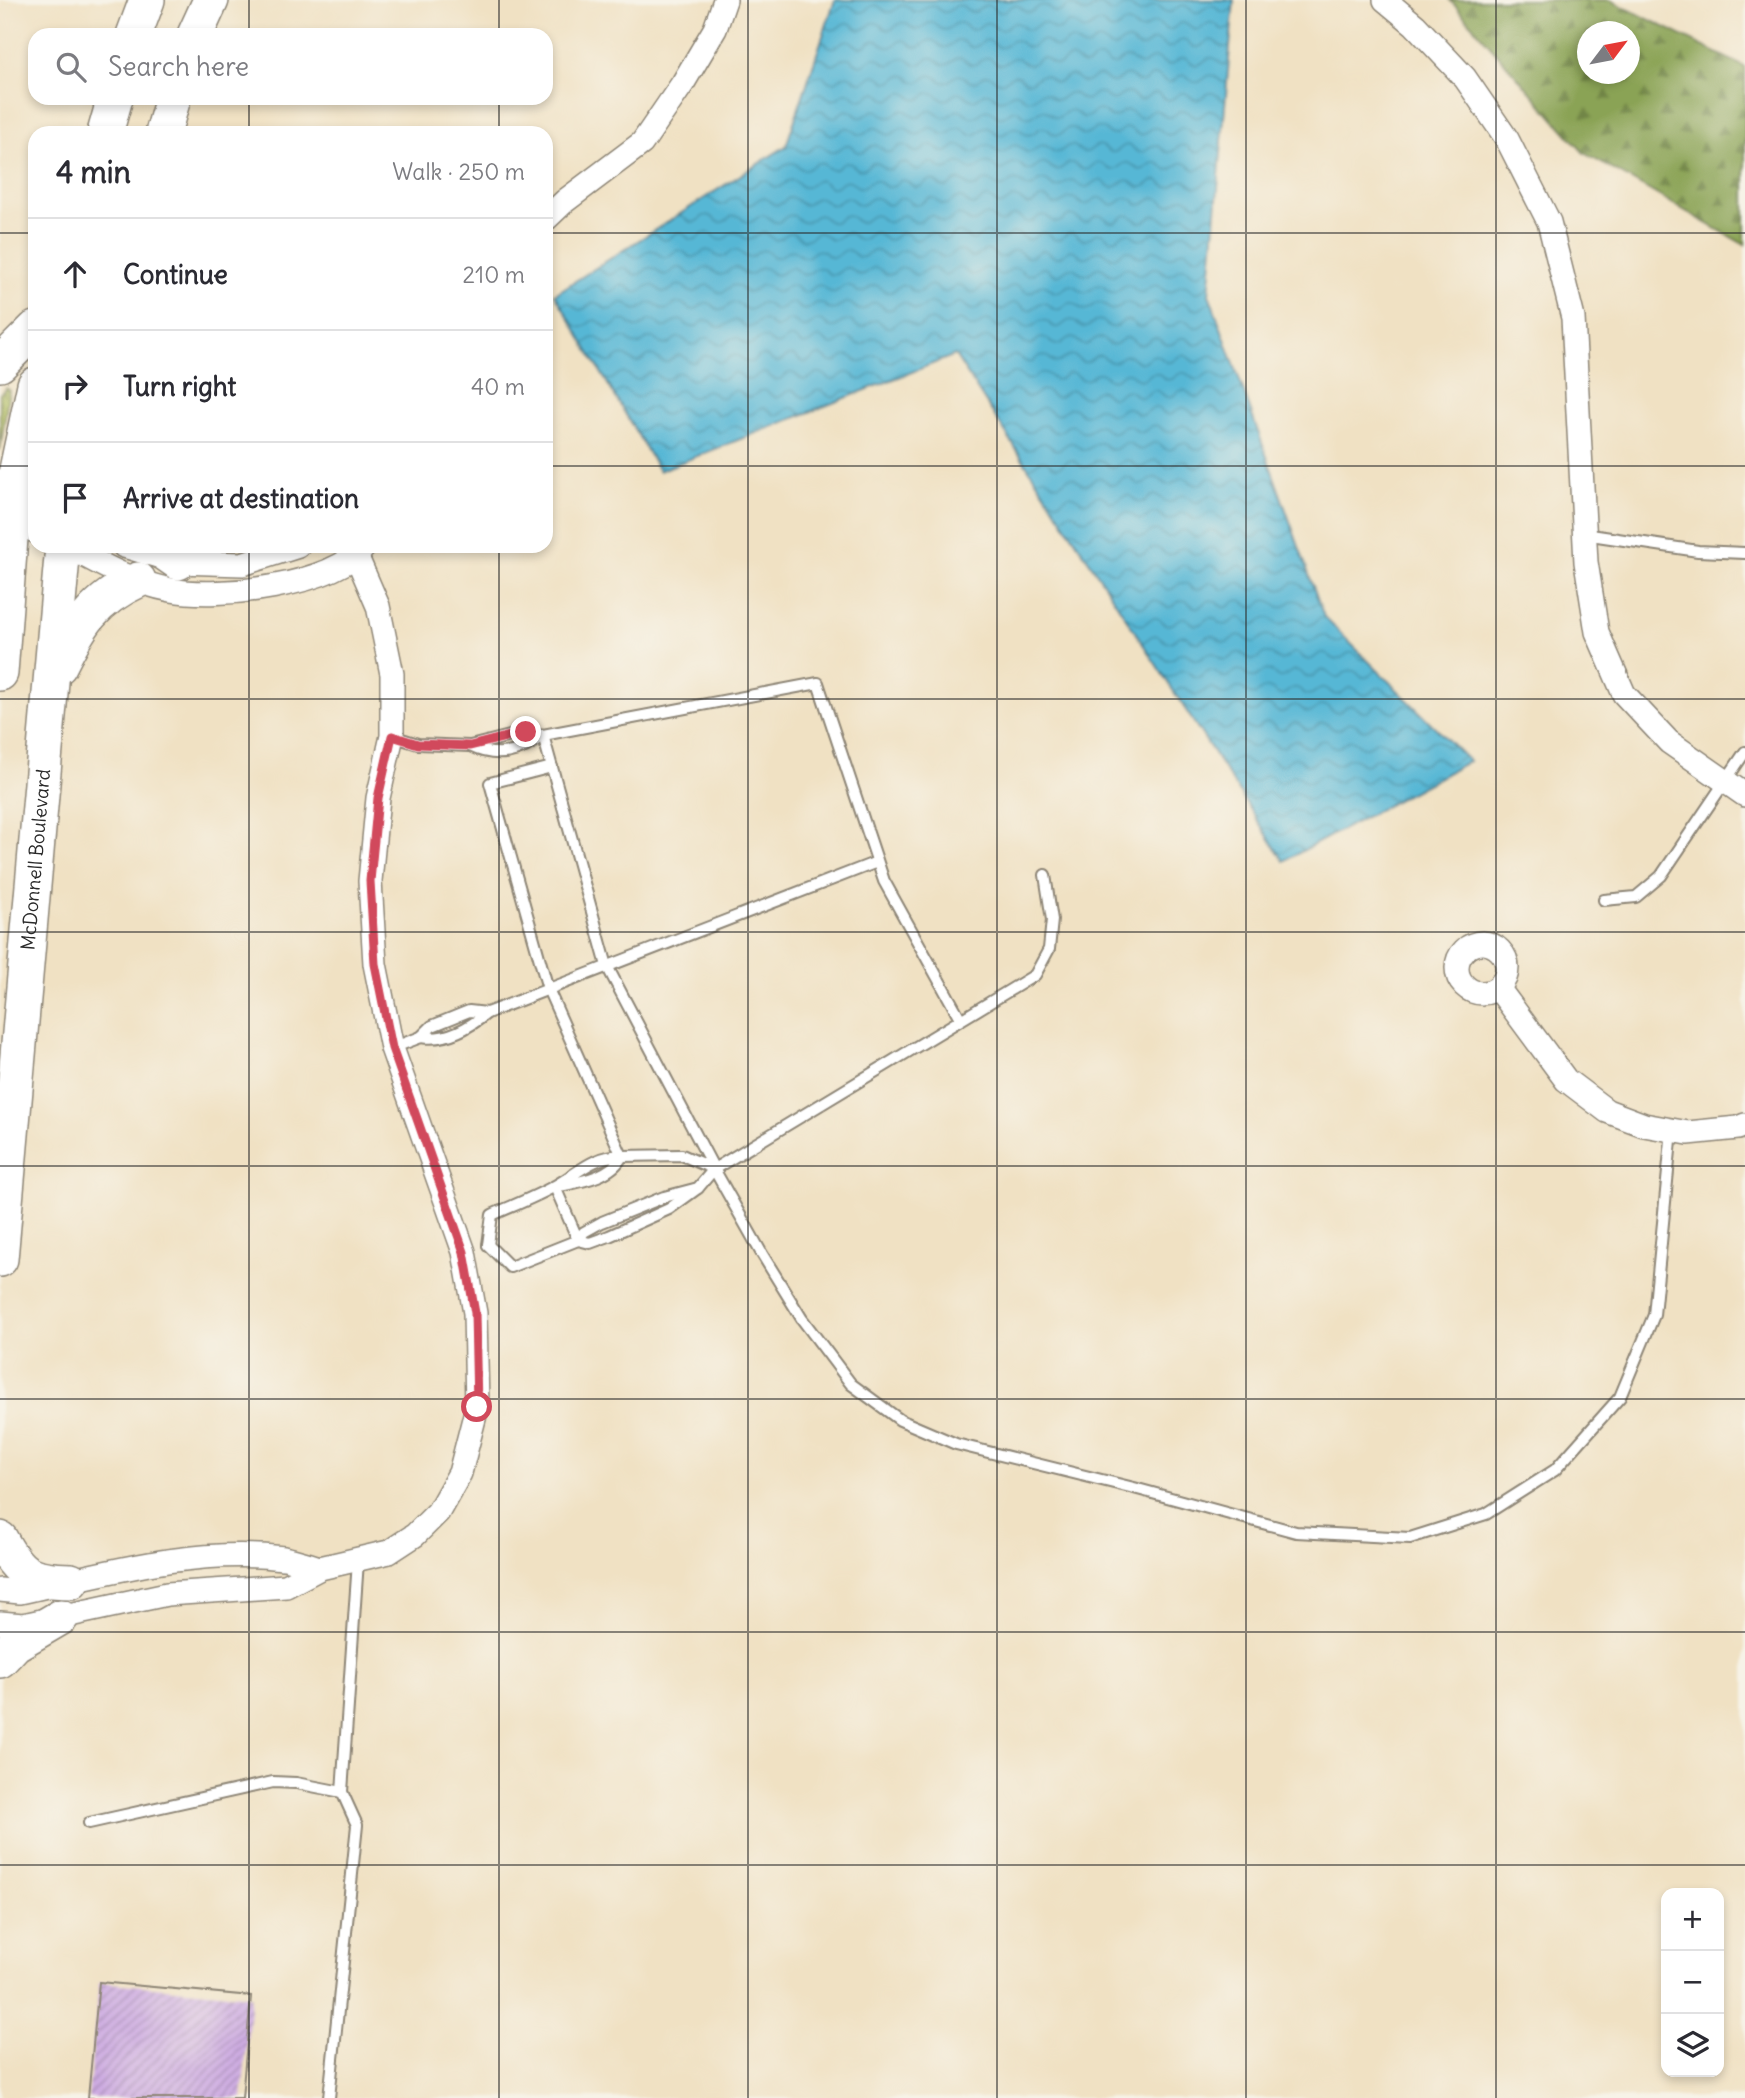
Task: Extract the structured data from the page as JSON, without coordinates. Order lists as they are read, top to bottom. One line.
{"streets":{"main road":["McDonnell Boulevard"]},"north":"top right","page":{"search":"Search here","heading":["4 min","Walk · 250 m"],"list":[["Continue","210 m"],["Turn right","40 m"],"Arrive at destination"],"map_buttons":["+","−"]}}
